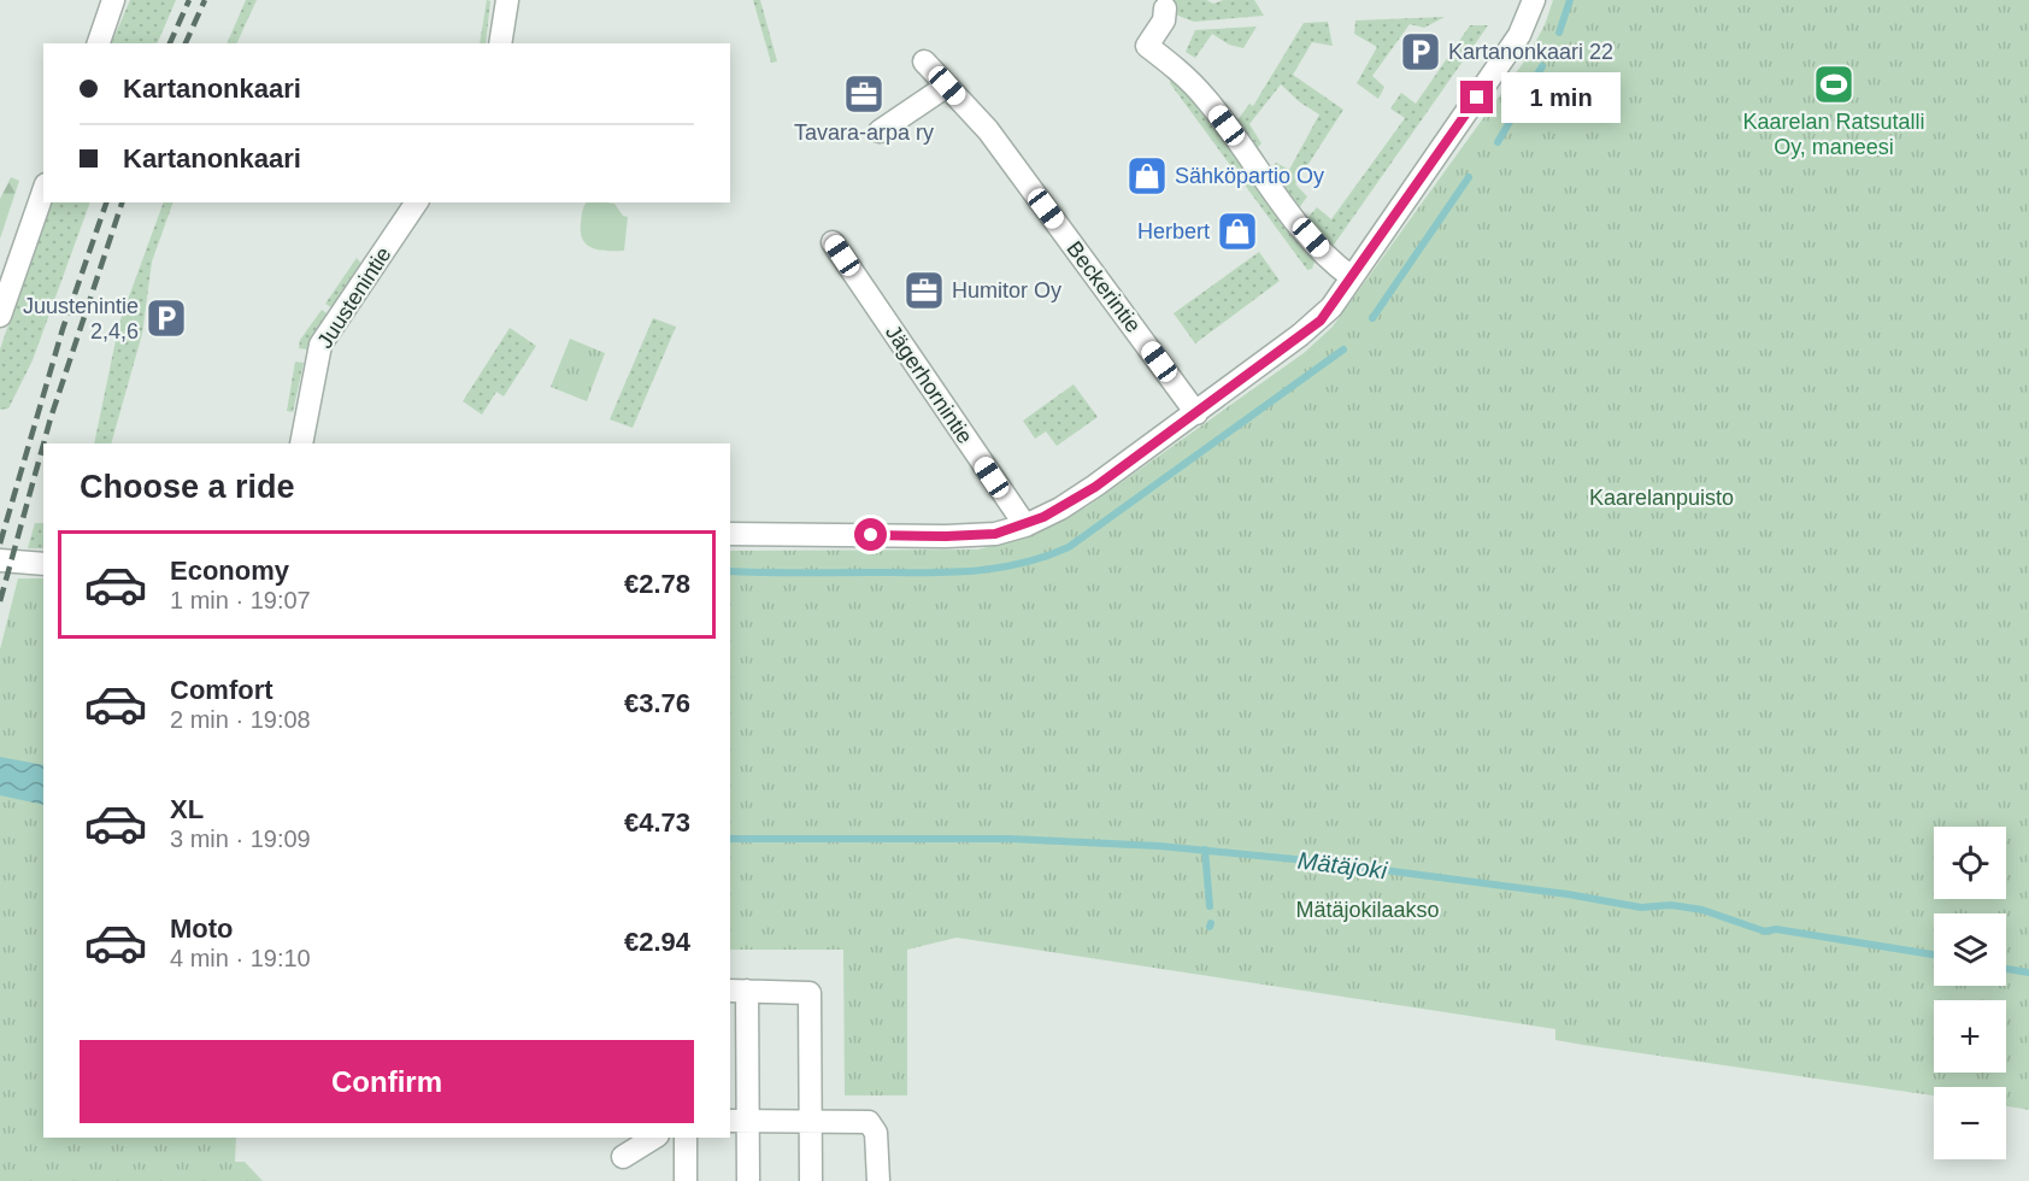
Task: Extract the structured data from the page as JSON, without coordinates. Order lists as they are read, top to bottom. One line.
{"streets":{"street":["Beckerintie","Juustenintie","Jägerhornintie"]},"water":["Mätäjoki"],"parks":["Kaarelanpuisto","Mätäjokilaakso"],"places":{"parking":["Kartanonkaari 22","Juustenintie 2,4,6"],"sports":["Kaarelan Ratsutalli Oy, maneesi"],"office":["Tavara-arpa ry","Humitor Oy"],"shop":["Sähköpartio Oy","Herbert"]},"page":{"banner":["Kartanonkaari","Kartanonkaari"],"bubble":"1 min","heading":"Choose a ride","list":[{"name":"Economy","note":"1 min · 19:07","value":"€2.78"},{"name":"Comfort","note":"2 min · 19:08","value":"€3.76"},{"name":"XL","note":"3 min · 19:09","value":"€4.73"},{"name":"Moto","note":"4 min · 19:10","value":"€2.94"}],"map_buttons":["+","−"],"buttons":"Confirm"}}
